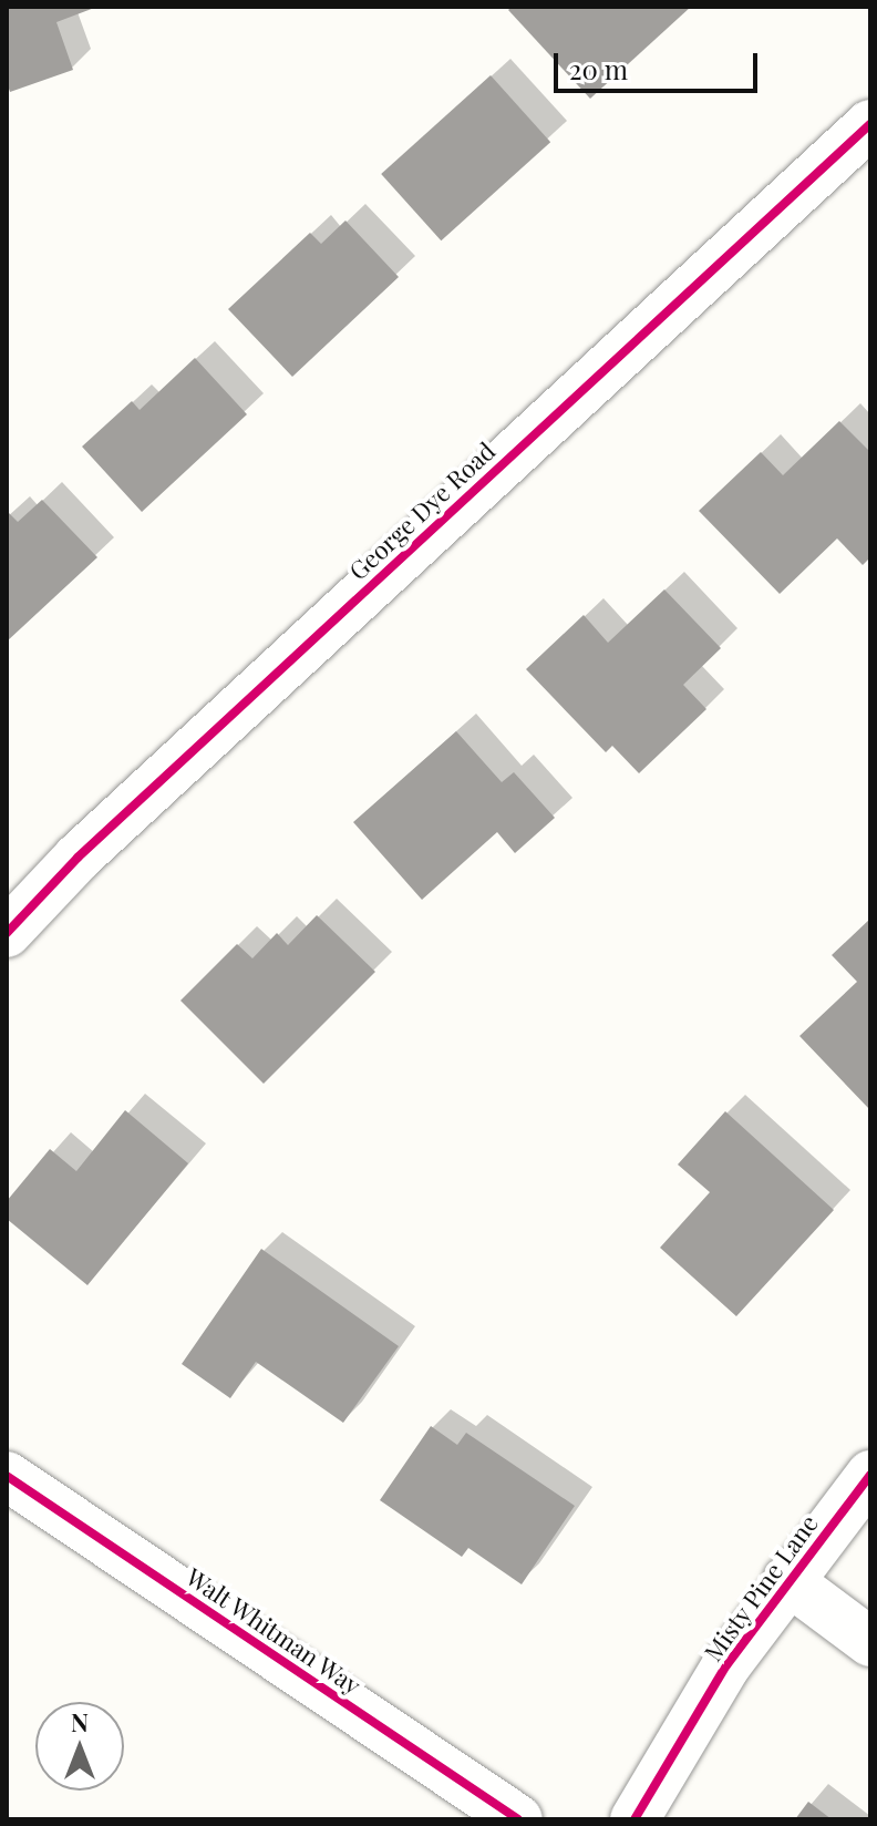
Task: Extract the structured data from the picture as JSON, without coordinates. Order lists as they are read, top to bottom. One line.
{"streets":{"street":["George Dye Road","Misty Pine Lane","Walt Whitman Way"]},"scale_bar":"20 m","north":"top"}
